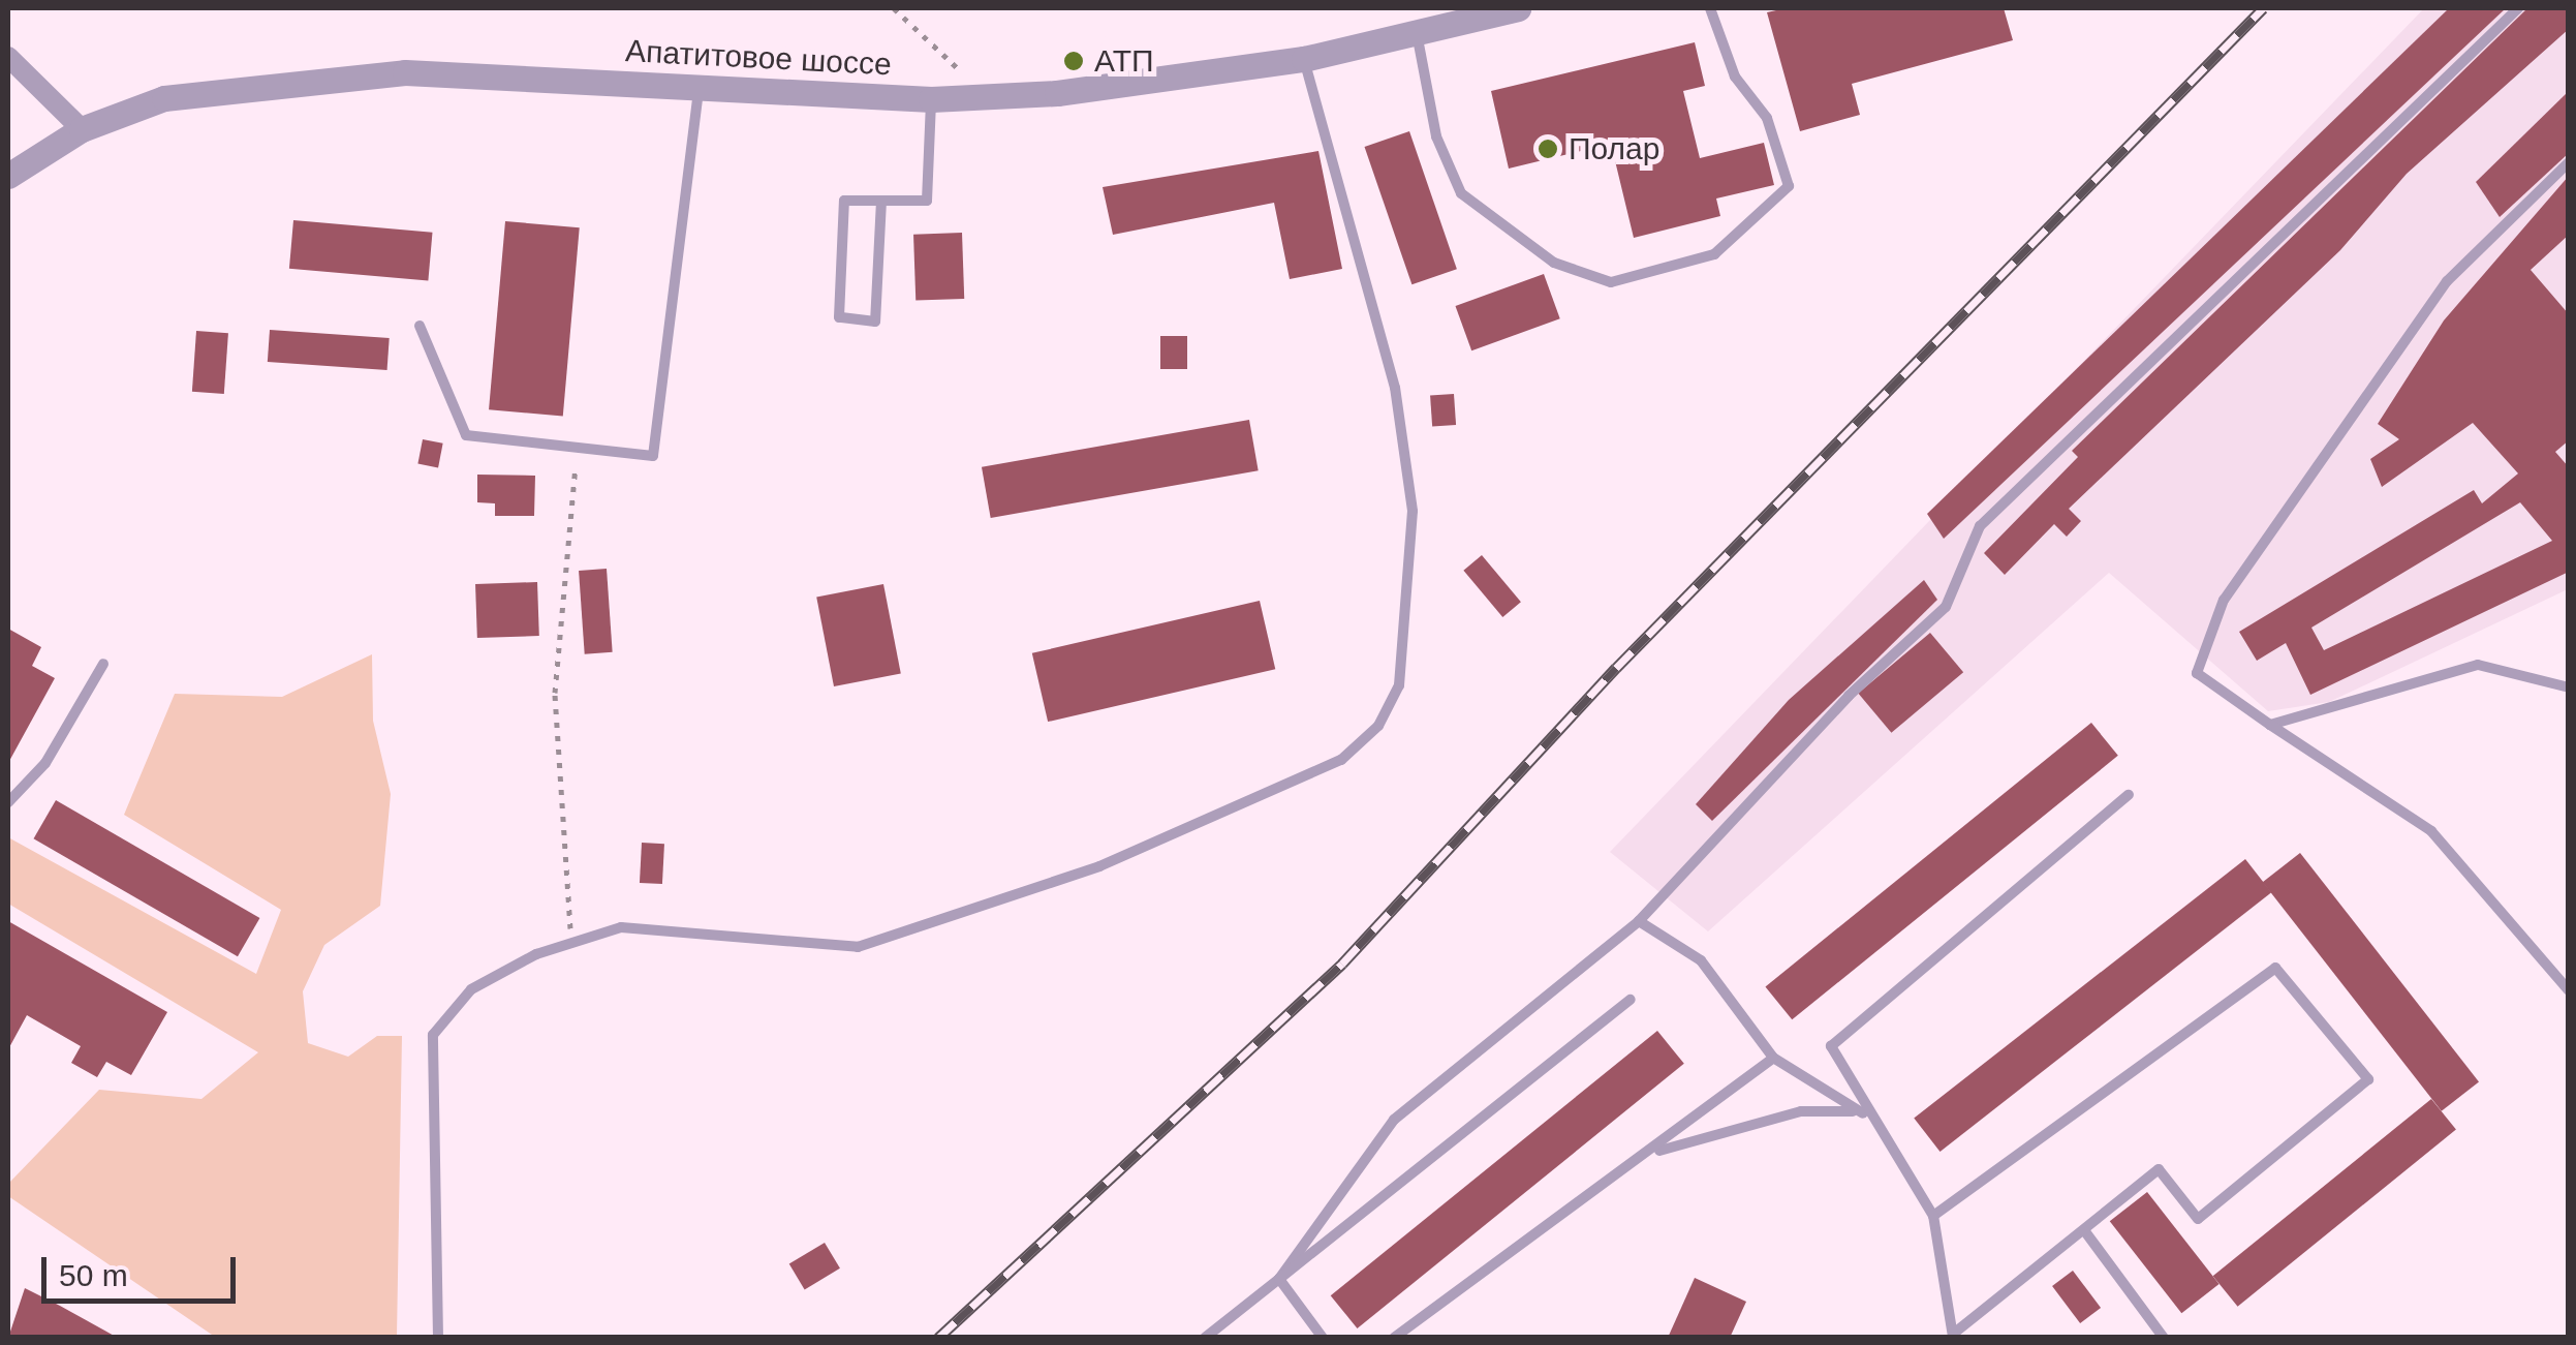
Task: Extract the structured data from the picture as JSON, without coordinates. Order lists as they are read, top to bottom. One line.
{"streets":{"street":["Апатитовое шоссе"]},"places":["АТП","Полар"],"scale_bar":"50 m"}
